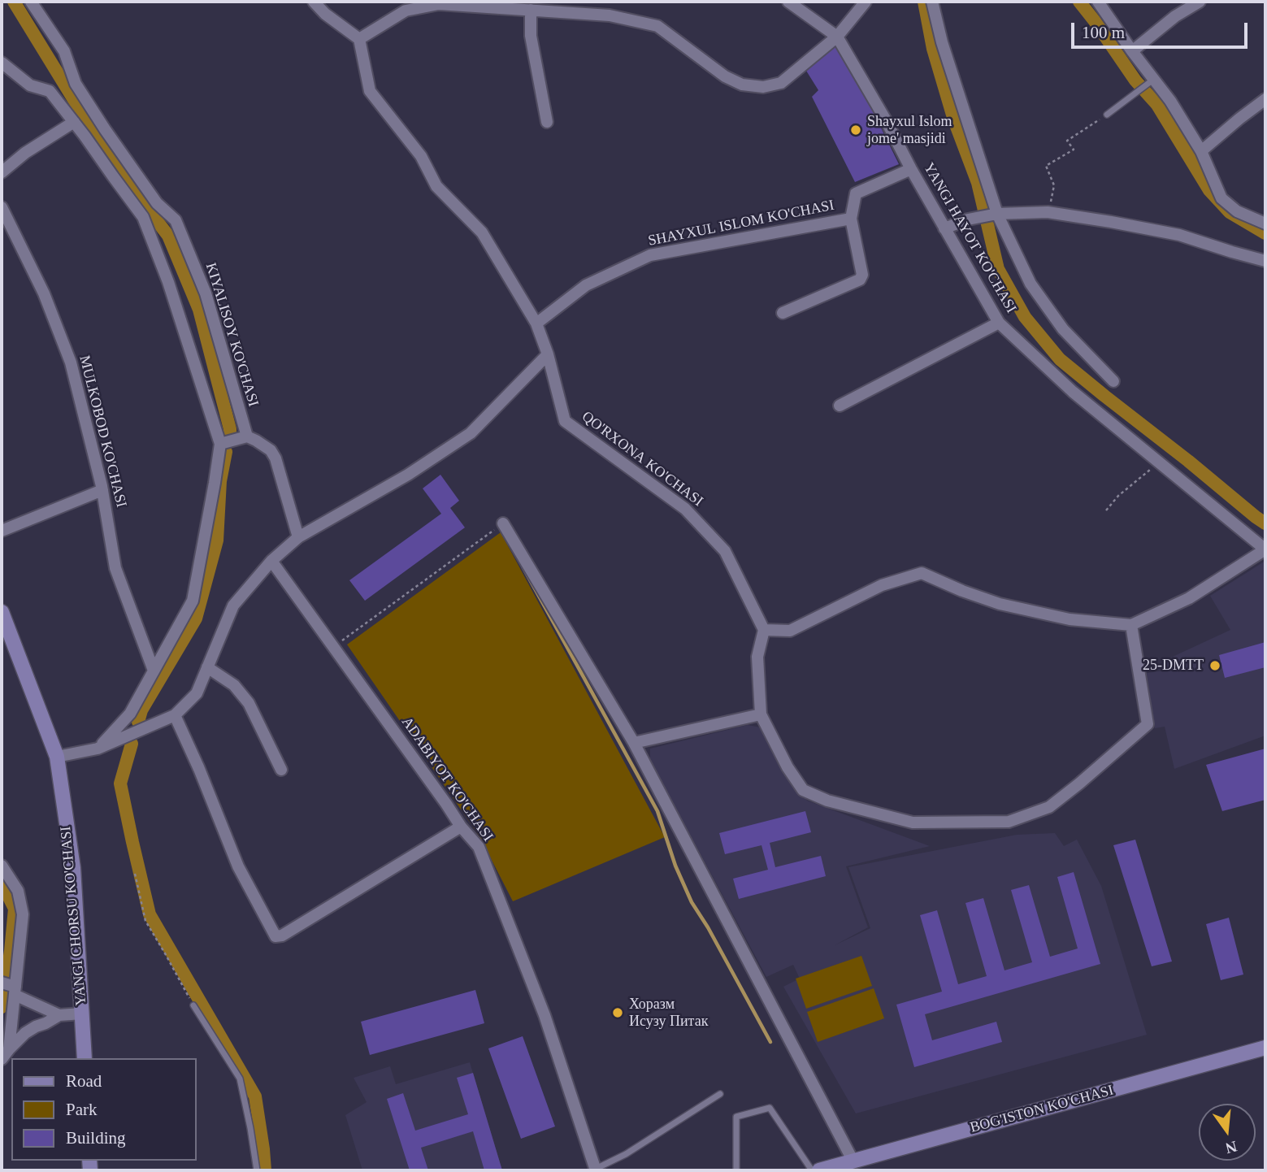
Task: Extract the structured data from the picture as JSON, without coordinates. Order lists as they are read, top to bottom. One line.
{"streets":{"main road":["YANGI CHORSU KO'CHASI","BOG'ISTON KO'CHASI"],"street":["SHAYXUL ISLOM KO'CHASI","YANGI HAYOT KO'CHASI","KIYALISOY KO'CHASI","MULKOBOD KO'CHASI","QO'RXONA KO'CHASI","ADABIYOT KO'CHASI"]},"crossings":[["SHAYXUL ISLOM KO'CHASI","YANGI HAYOT KO'CHASI"],["SHAYXUL ISLOM KO'CHASI","QO'RXONA KO'CHASI"]],"places":["Shayxul Islom jome' masjidi","25-DMTT","Хоразм Исузу Питак"],"legend":["Road","Park","Building"],"scale_bar":"100 m","north":"bottom"}
